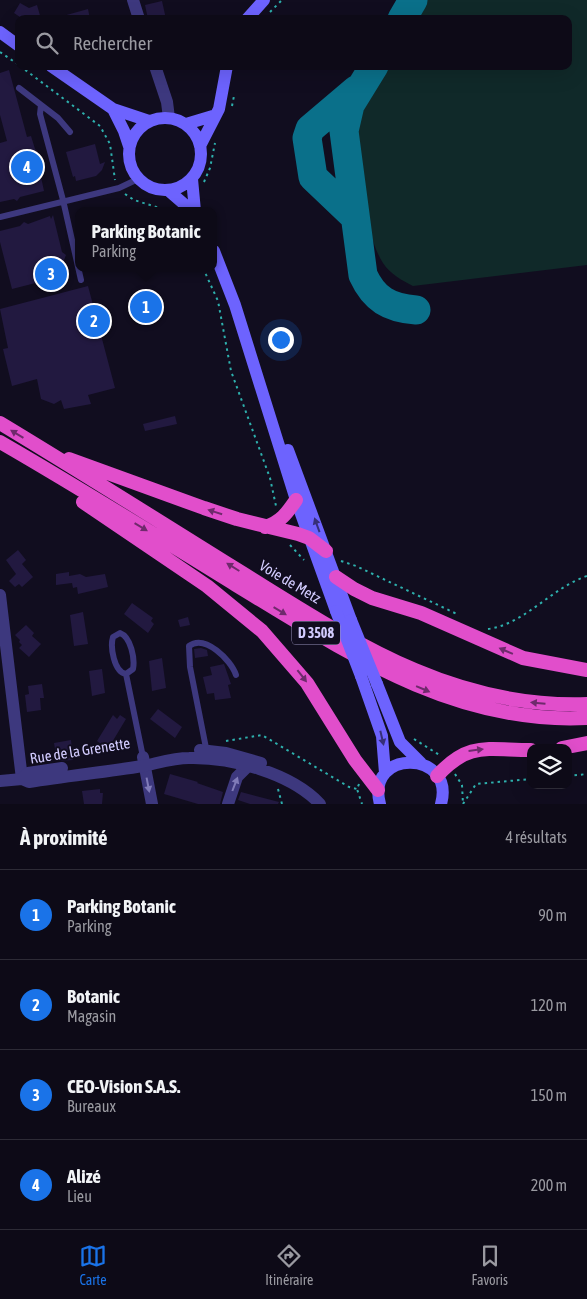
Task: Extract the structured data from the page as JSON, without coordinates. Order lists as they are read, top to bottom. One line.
{"streets":{"highway":["Voie de Metz","D 3508"],"street":["Rue de la Grenette"]},"page":{"search":"Rechercher","pins":["4","3","1","2"],"popup":["Parking Botanic","Parking"],"heading":["À proximité","4 résultats"],"list":[{"mark":"1","name":"Parking Botanic","note":"Parking","value":"90 m"},{"mark":"2","name":"Botanic","note":"Magasin","value":"120 m"},{"mark":"3","name":"CEO-Vision S.A.S.","note":"Bureaux","value":"150 m"},{"mark":"4","name":"Alizé","note":"Lieu","value":"200 m"}],"nav":["Carte","Itinéraire","Favoris"]}}
